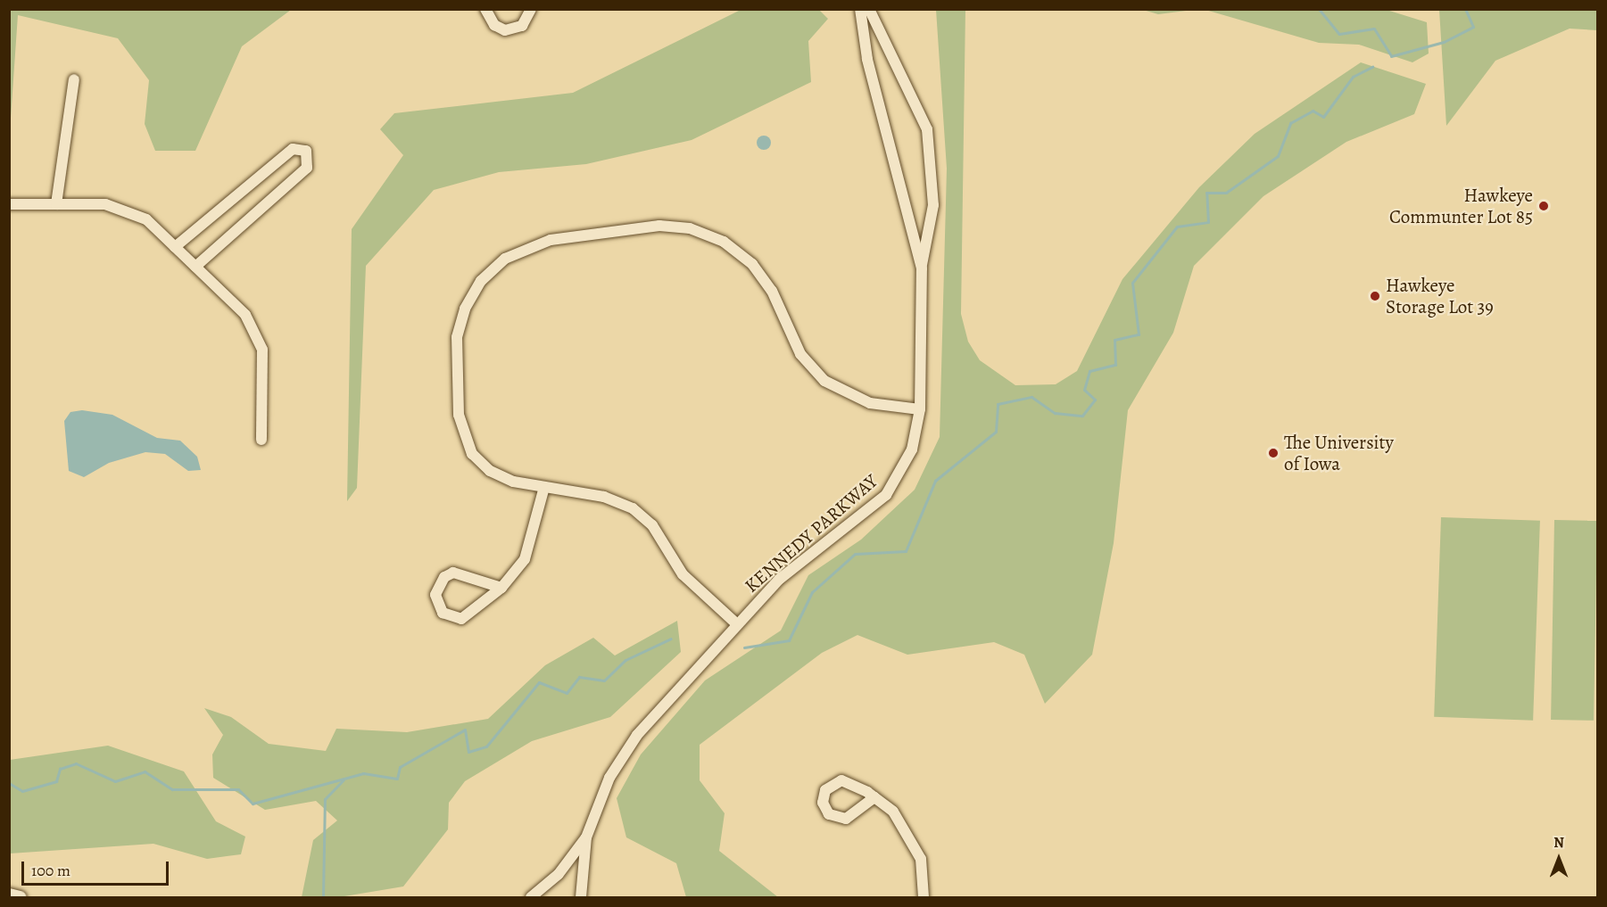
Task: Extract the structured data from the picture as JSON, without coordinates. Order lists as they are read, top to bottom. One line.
{"streets":{"street":["KENNEDY PARKWAY"]},"places":["Hawkeye Communter Lot 85","Hawkeye Storage Lot 39","The University of Iowa"],"scale_bar":"100 m","north":"top"}
